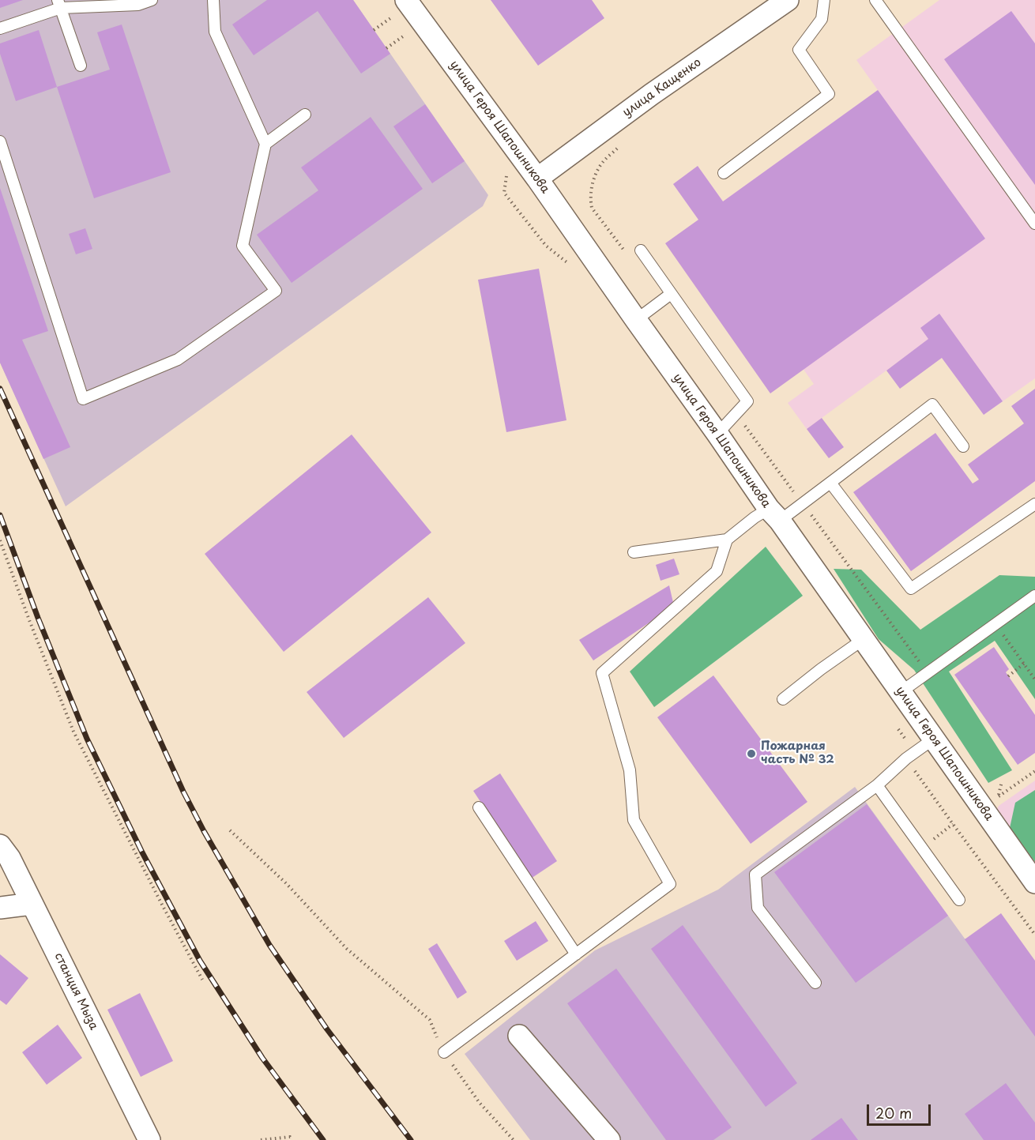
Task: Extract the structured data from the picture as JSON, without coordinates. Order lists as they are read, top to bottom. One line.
{"streets":{"street":["улица Кащенко","улица Героя Шапошникова","станция Мыза"]},"crossings":[["улица Кащенко","улица Героя Шапошникова"]],"places":["Пожарная часть № 32"],"scale_bar":"20 m"}
